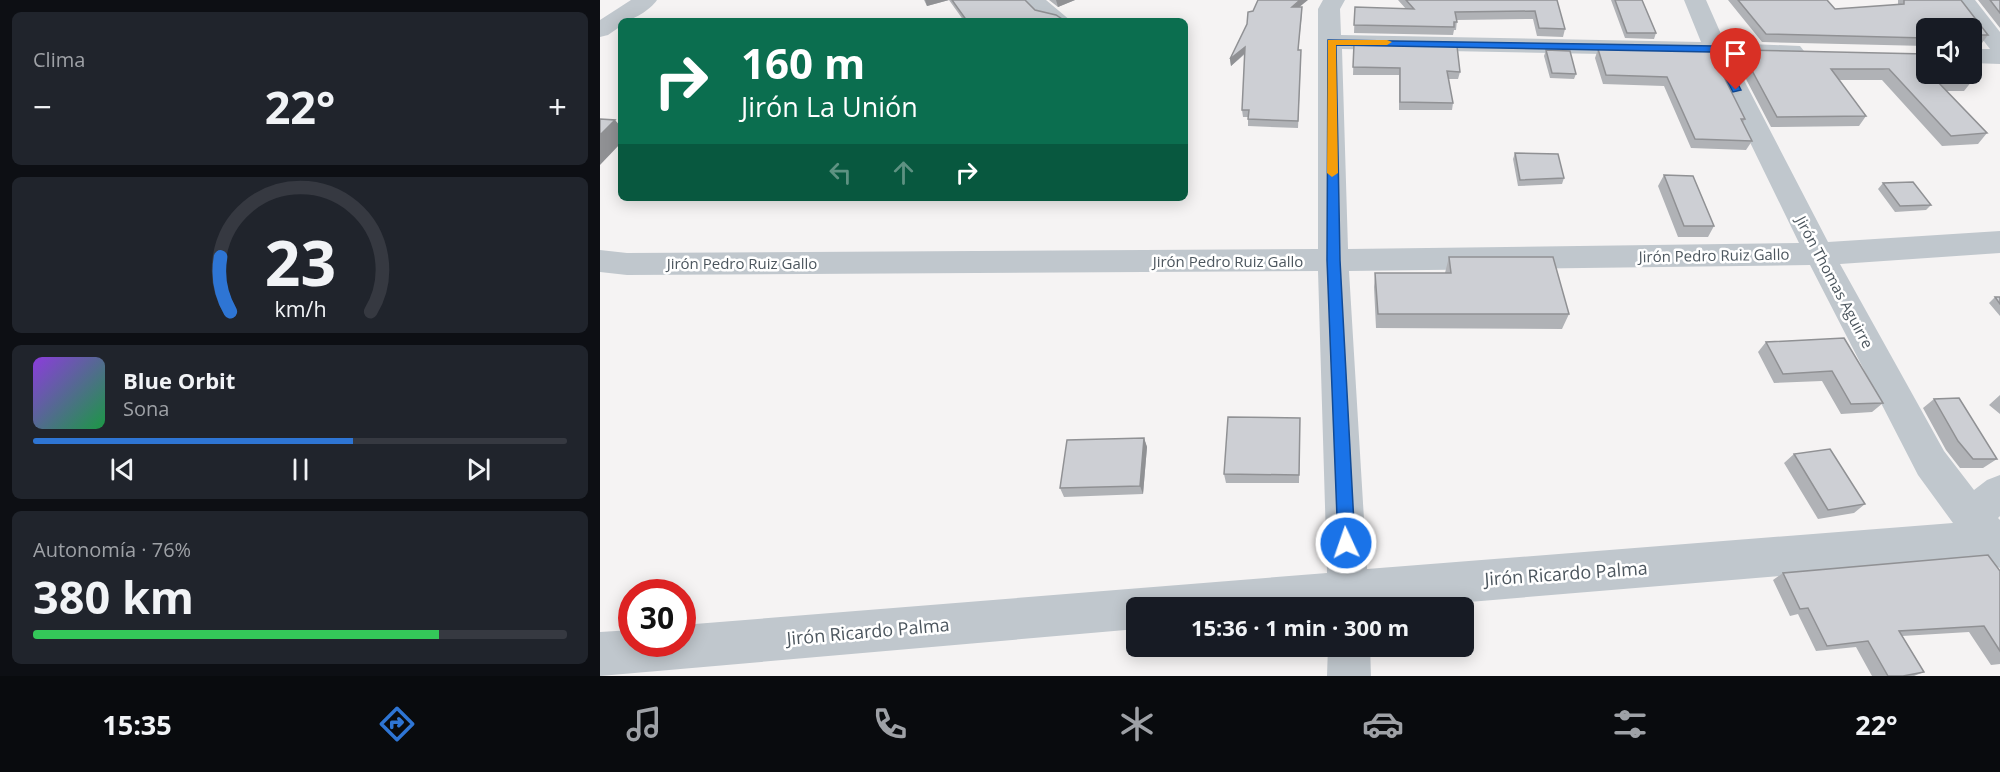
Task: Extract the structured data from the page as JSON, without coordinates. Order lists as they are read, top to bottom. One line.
{"streets":{"street":["Jirón Pedro Ruiz Gallo","Jirón Thomas Aguirre","Jirón Ricardo Palma"]},"crossings":[["Jirón Pedro Ruiz Gallo","Jirón Thomas Aguirre"],["Jirón Thomas Aguirre","Jirón Ricardo Palma"]],"page":{"tile":["Clima",["Autonomía · 76%","380 km"]],"turn":["160 m","Jirón La Unión"],"heat":["−","22°","+"],"song":["Blue Orbit","Sona"],"limit":"30","trip":"15:36 · 1 min · 300 m","tabs":["15:35","22°"],"gauge":["23","km/h"]}}
